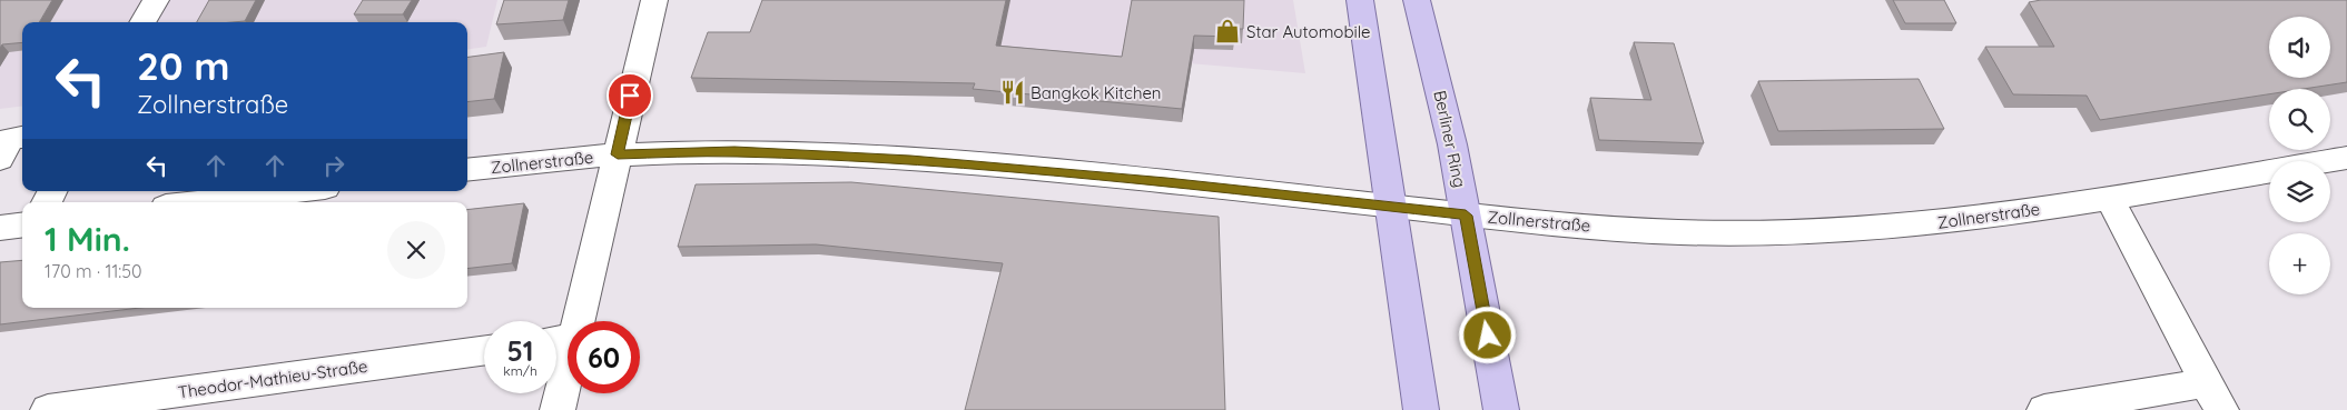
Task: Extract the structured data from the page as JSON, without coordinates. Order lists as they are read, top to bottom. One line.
{"streets":{"main road":["Berliner Ring"],"street":["Zollnerstraße","Theodor-Mathieu-Straße"]},"crossings":[["Berliner Ring","Zollnerstraße"]],"places":{"shop":["Star Automobile"],"restaurant":["Bangkok Kitchen"]},"page":{"map_buttons":"+","turn":["20 m","Zollnerstraße"],"heading":["1 Min.","170 m · 11:50"],"speed":"51 km/h","limit":"60"}}
